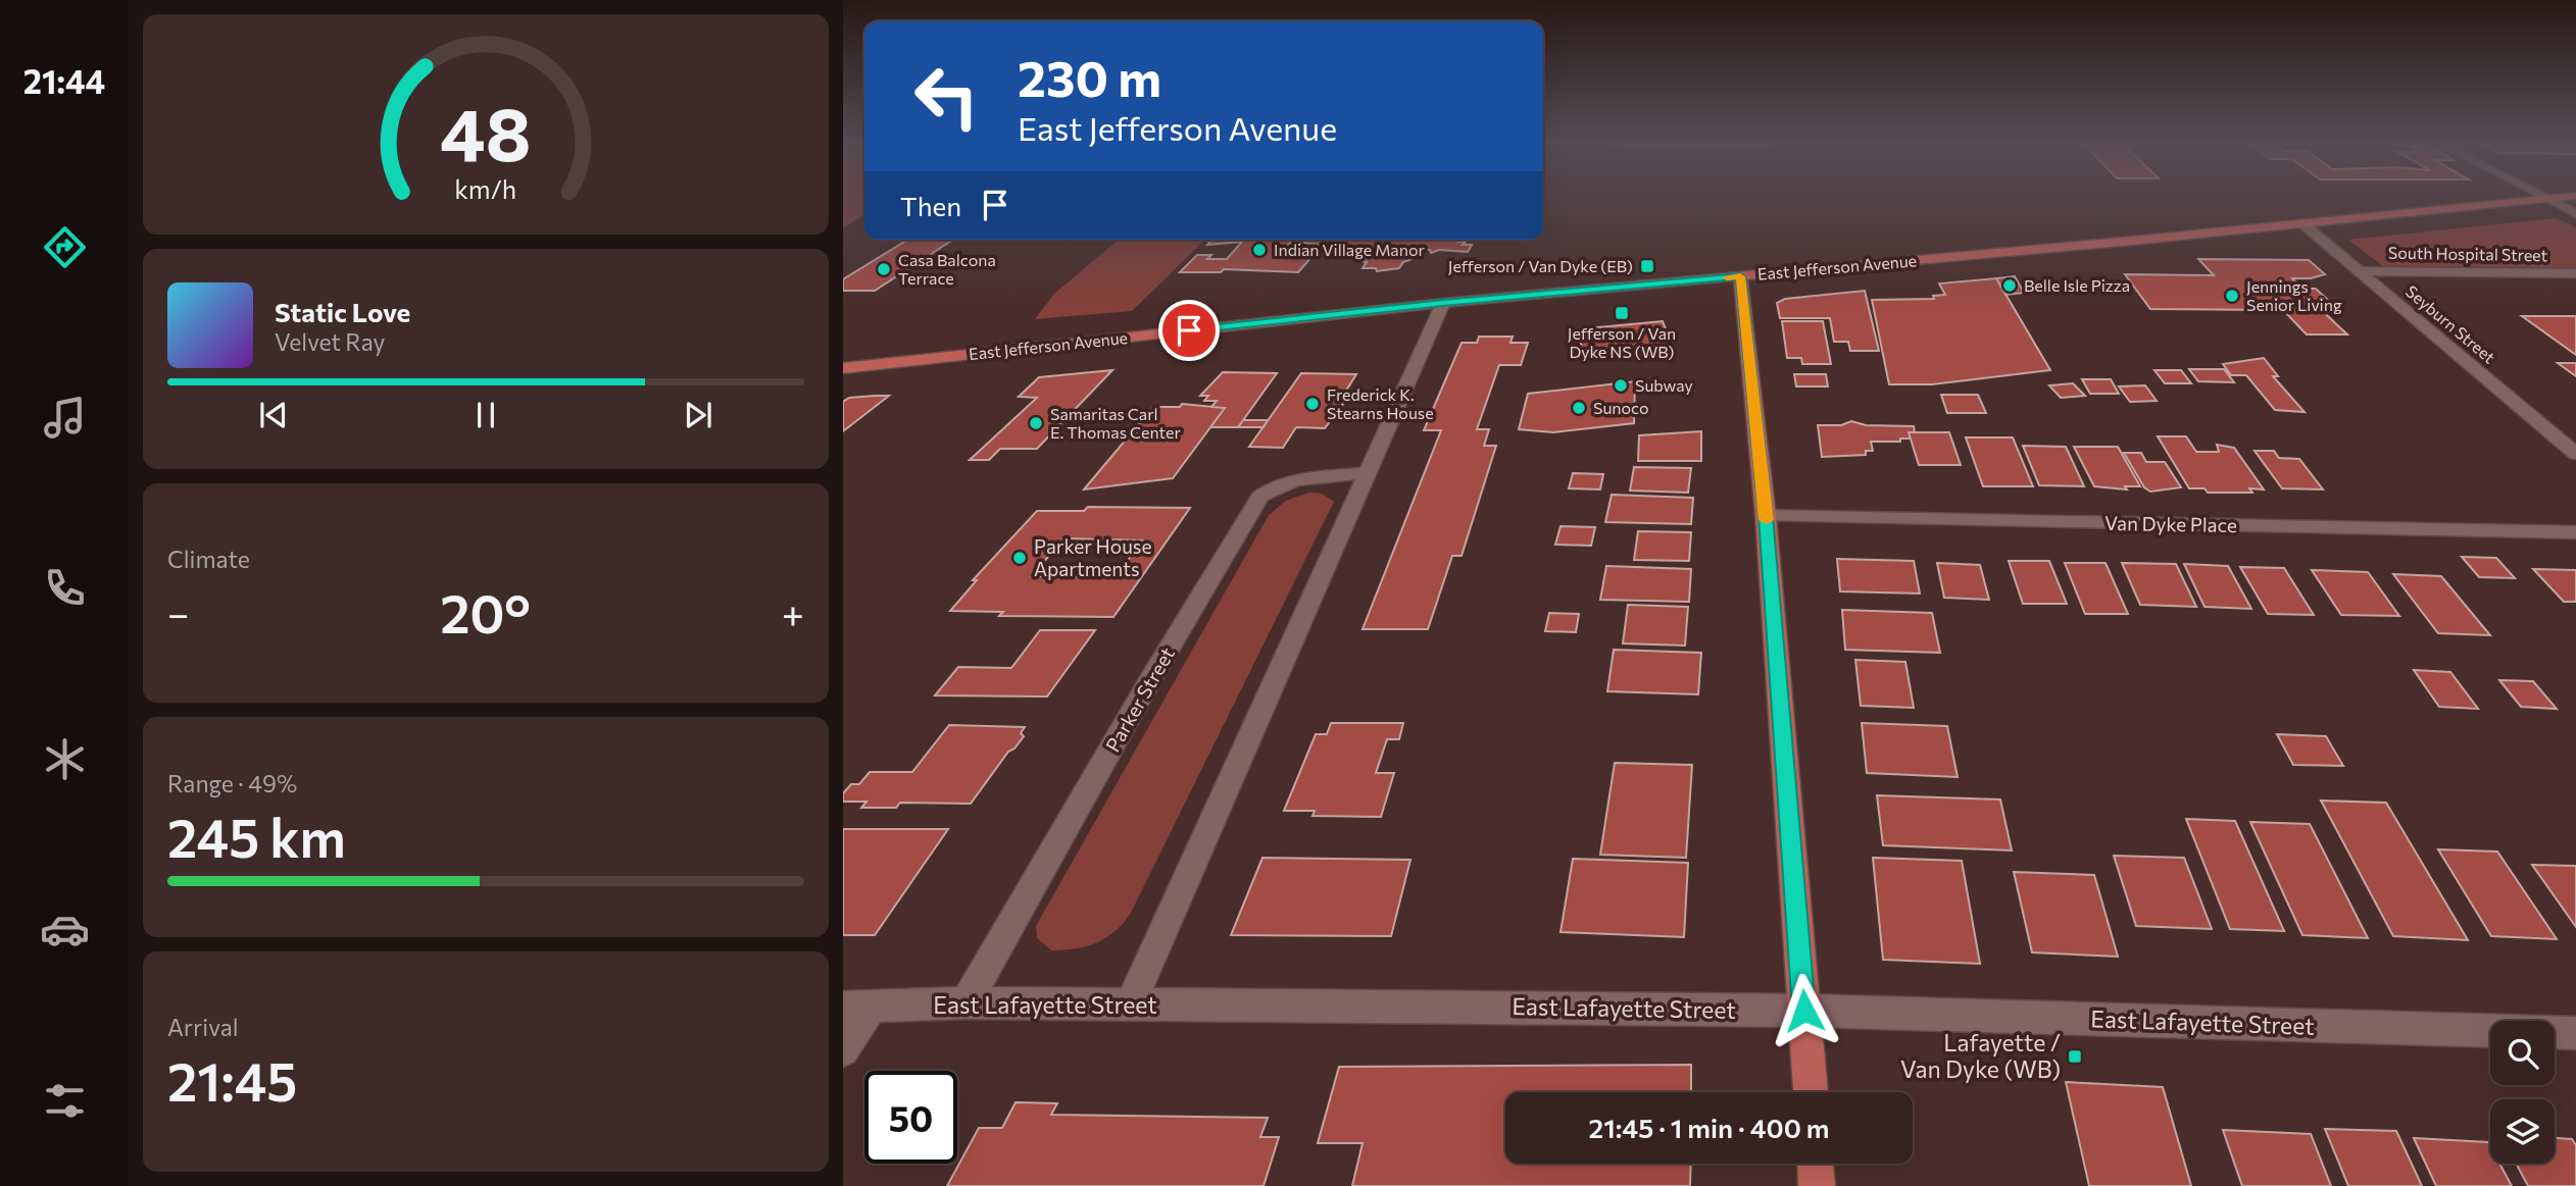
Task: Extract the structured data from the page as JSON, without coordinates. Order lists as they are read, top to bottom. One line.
{"streets":{"main road":["East Jefferson Avenue"],"street":["South Hospital Street","Seyburn Street","Van Dyke Place","Parker Street","East Lafayette Street"]},"crossings":[["South Hospital Street","Seyburn Street"],["East Jefferson Avenue","Seyburn Street"],["Parker Street","East Lafayette Street"]],"places":{"other":["Indian Village Manor","Casa Balcona Terrace","Belle Isle Pizza","Jennings Senior Living","Subway","Frederick K. Stearns House","Sunoco","Samaritas Carl E. Thomas Center","Parker House Apartments"],"transit":["Jefferson / Van Dyke (EB)","Jefferson / Van Dyke NS (WB)","Lafayette / Van Dyke (WB)"]},"page":{"tabs":"21:44","turn":["230 m","East Jefferson Avenue"],"then":"Then","song":["Static Love","Velvet Ray"],"tile":["Climate",["Range · 49%","245 km"],["Arrival","21:45"]],"heat":["−","20°","+"],"limit":"50","trip":"21:45 · 1 min · 400 m","gauge":["48","km/h"]}}
